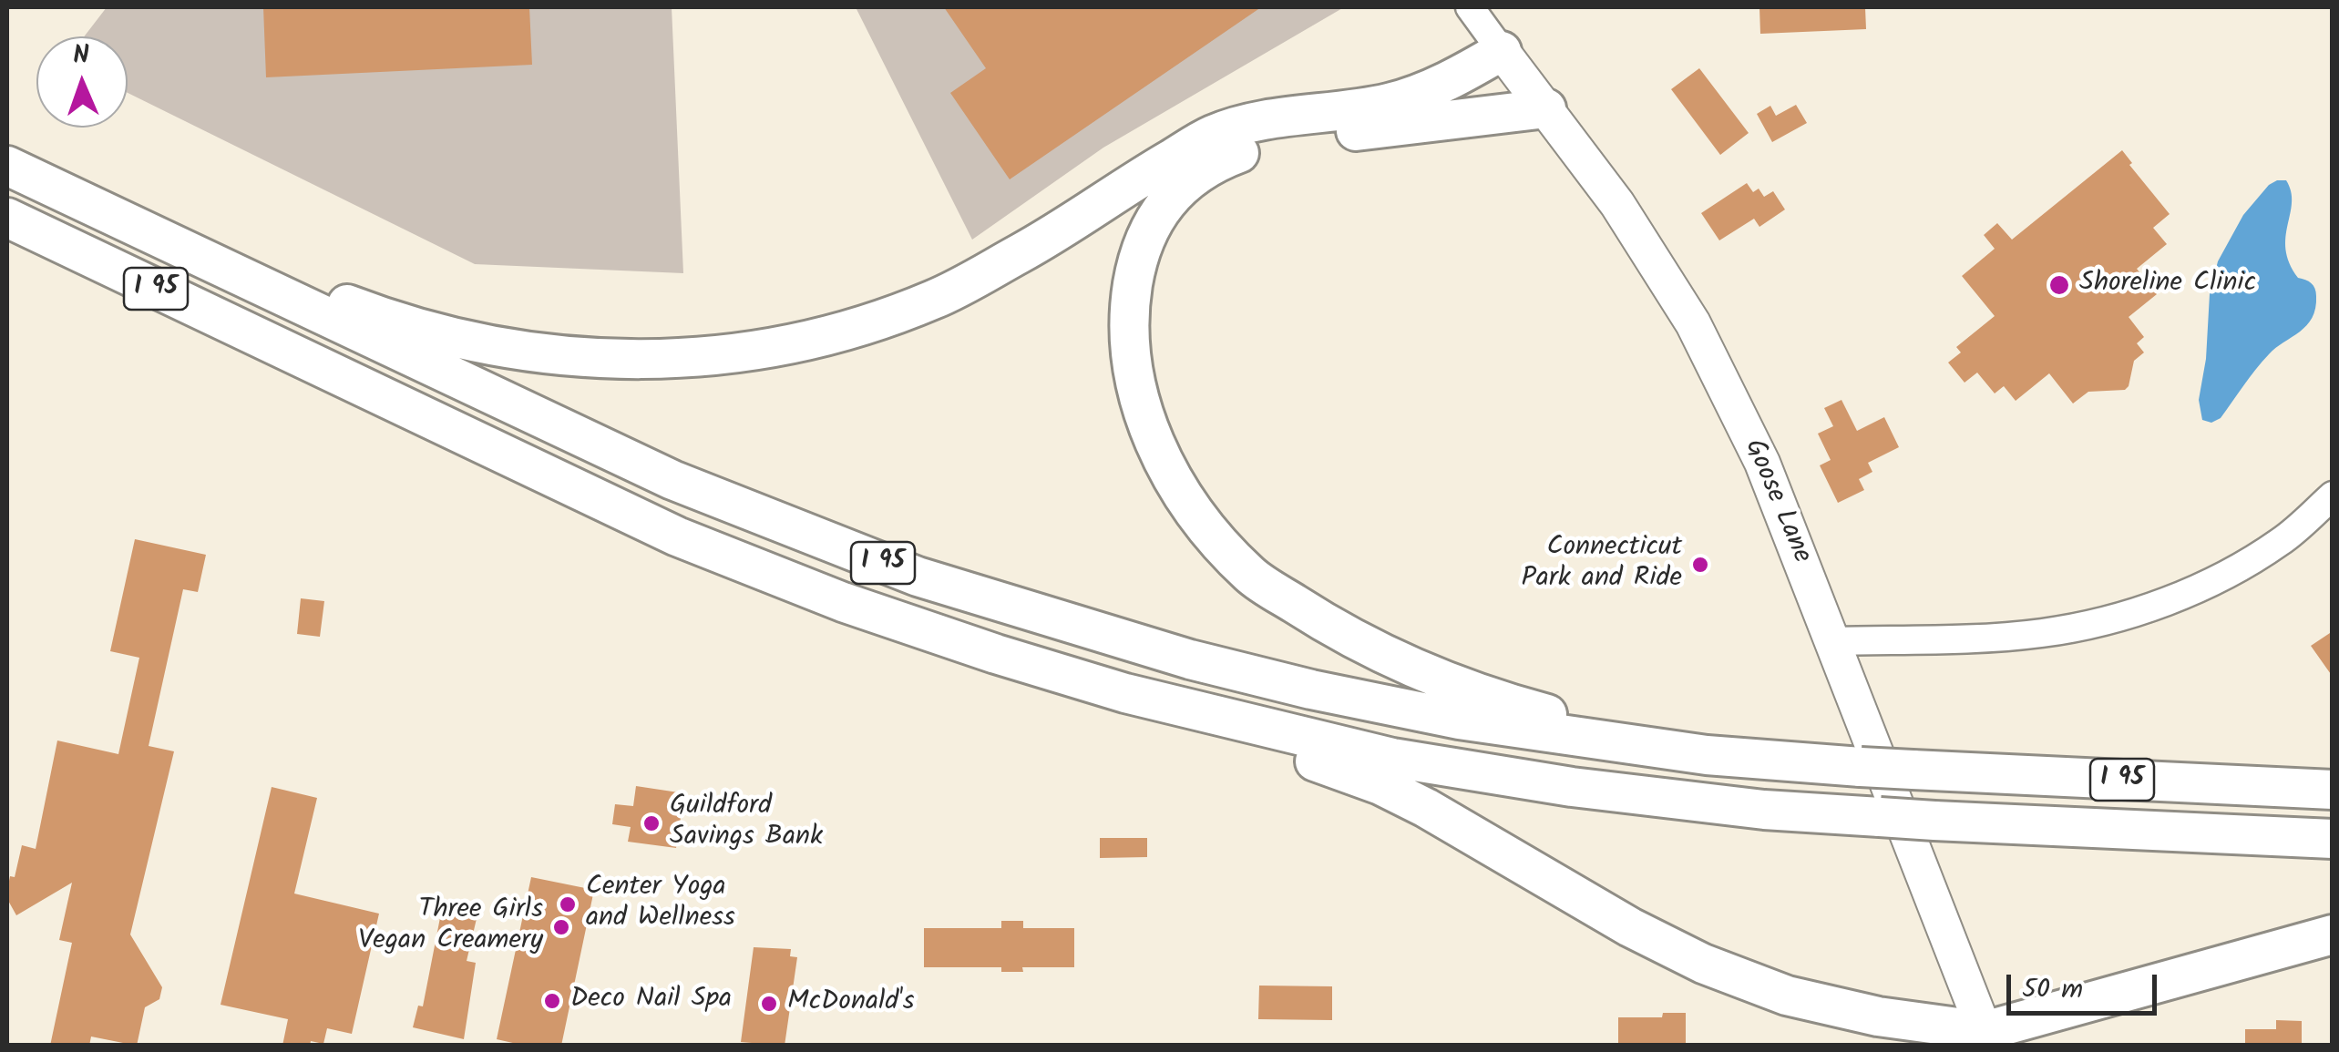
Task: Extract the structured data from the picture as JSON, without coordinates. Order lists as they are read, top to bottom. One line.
{"streets":{"highway":["I 95"],"main road":["Goose Lane"]},"places":["Shoreline Clinic","Connecticut Park and Ride","Guildford Savings Bank","Center Yoga and Wellness","Three Girls Vegan Creamery","Deco Nail Spa","McDonald's"],"scale_bar":"50 m","north":"top"}
